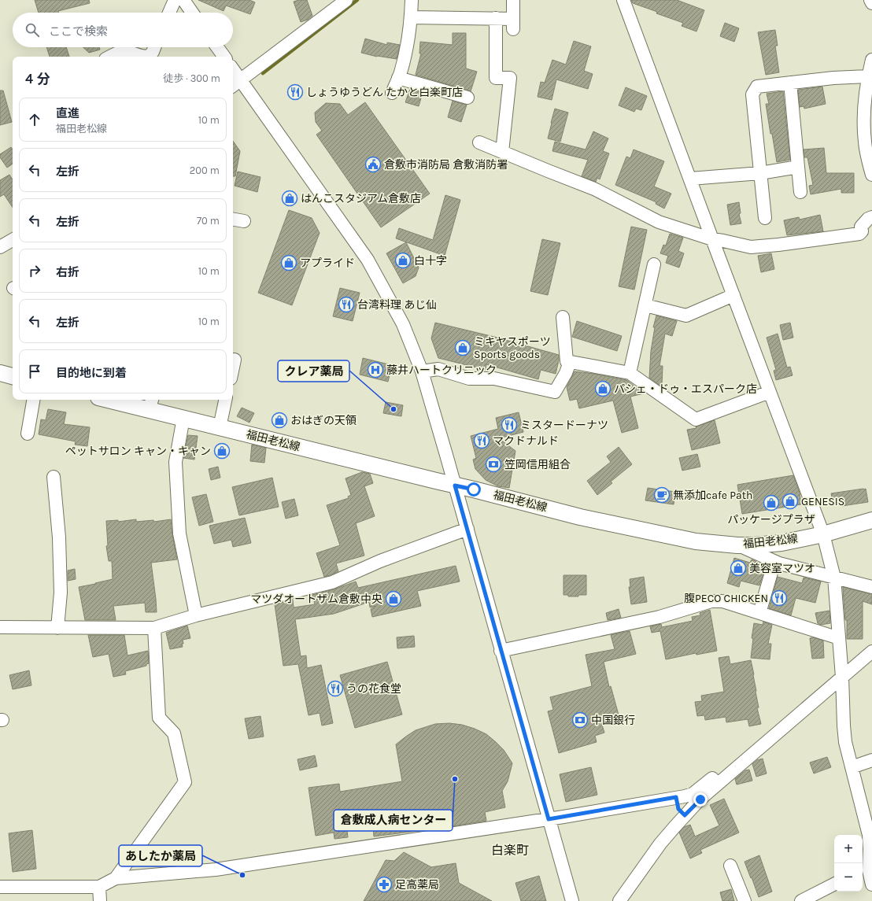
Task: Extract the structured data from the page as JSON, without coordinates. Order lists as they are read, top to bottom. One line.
{"streets":{"main road":["福田老松線"]},"districts":["白楽町"],"places":{"restaurant":["しょうゆうどん たかと白楽町店","台湾料理 あじ仙","ミスタードーナツ","マクドナルド","腹PECO CHICKEN","うの花食堂"],"public building":["倉敷市消防局 倉敷消防署"],"shop":["はんこスタジアム倉敷店","白十字","アプライド","ミキヤスポーツ Sports goods","パシェ・ドゥ・エスパーク店","おはぎの天領","ペットサロン キャン・キャン","GENESIS","パッケージプラザ","美容室マツオ","マツダオートザム倉敷中央"],"hospital":["藤井ハートクリニック"],"other":["クレア薬局","倉敷成人病センター","あしたか薬局"],"bank":["笠岡信用組合","中国銀行"],"cafe":["無添加cafe Path"],"pharmacy":["足高薬局"]},"page":{"search":"ここで検索","heading":["4 分","徒歩 · 300 m"],"list":[["直進","福田老松線","10 m"],["左折","200 m"],["左折","70 m"],["右折","10 m"],["左折","10 m"],"目的地に到着"],"map_buttons":["+","−"]}}
